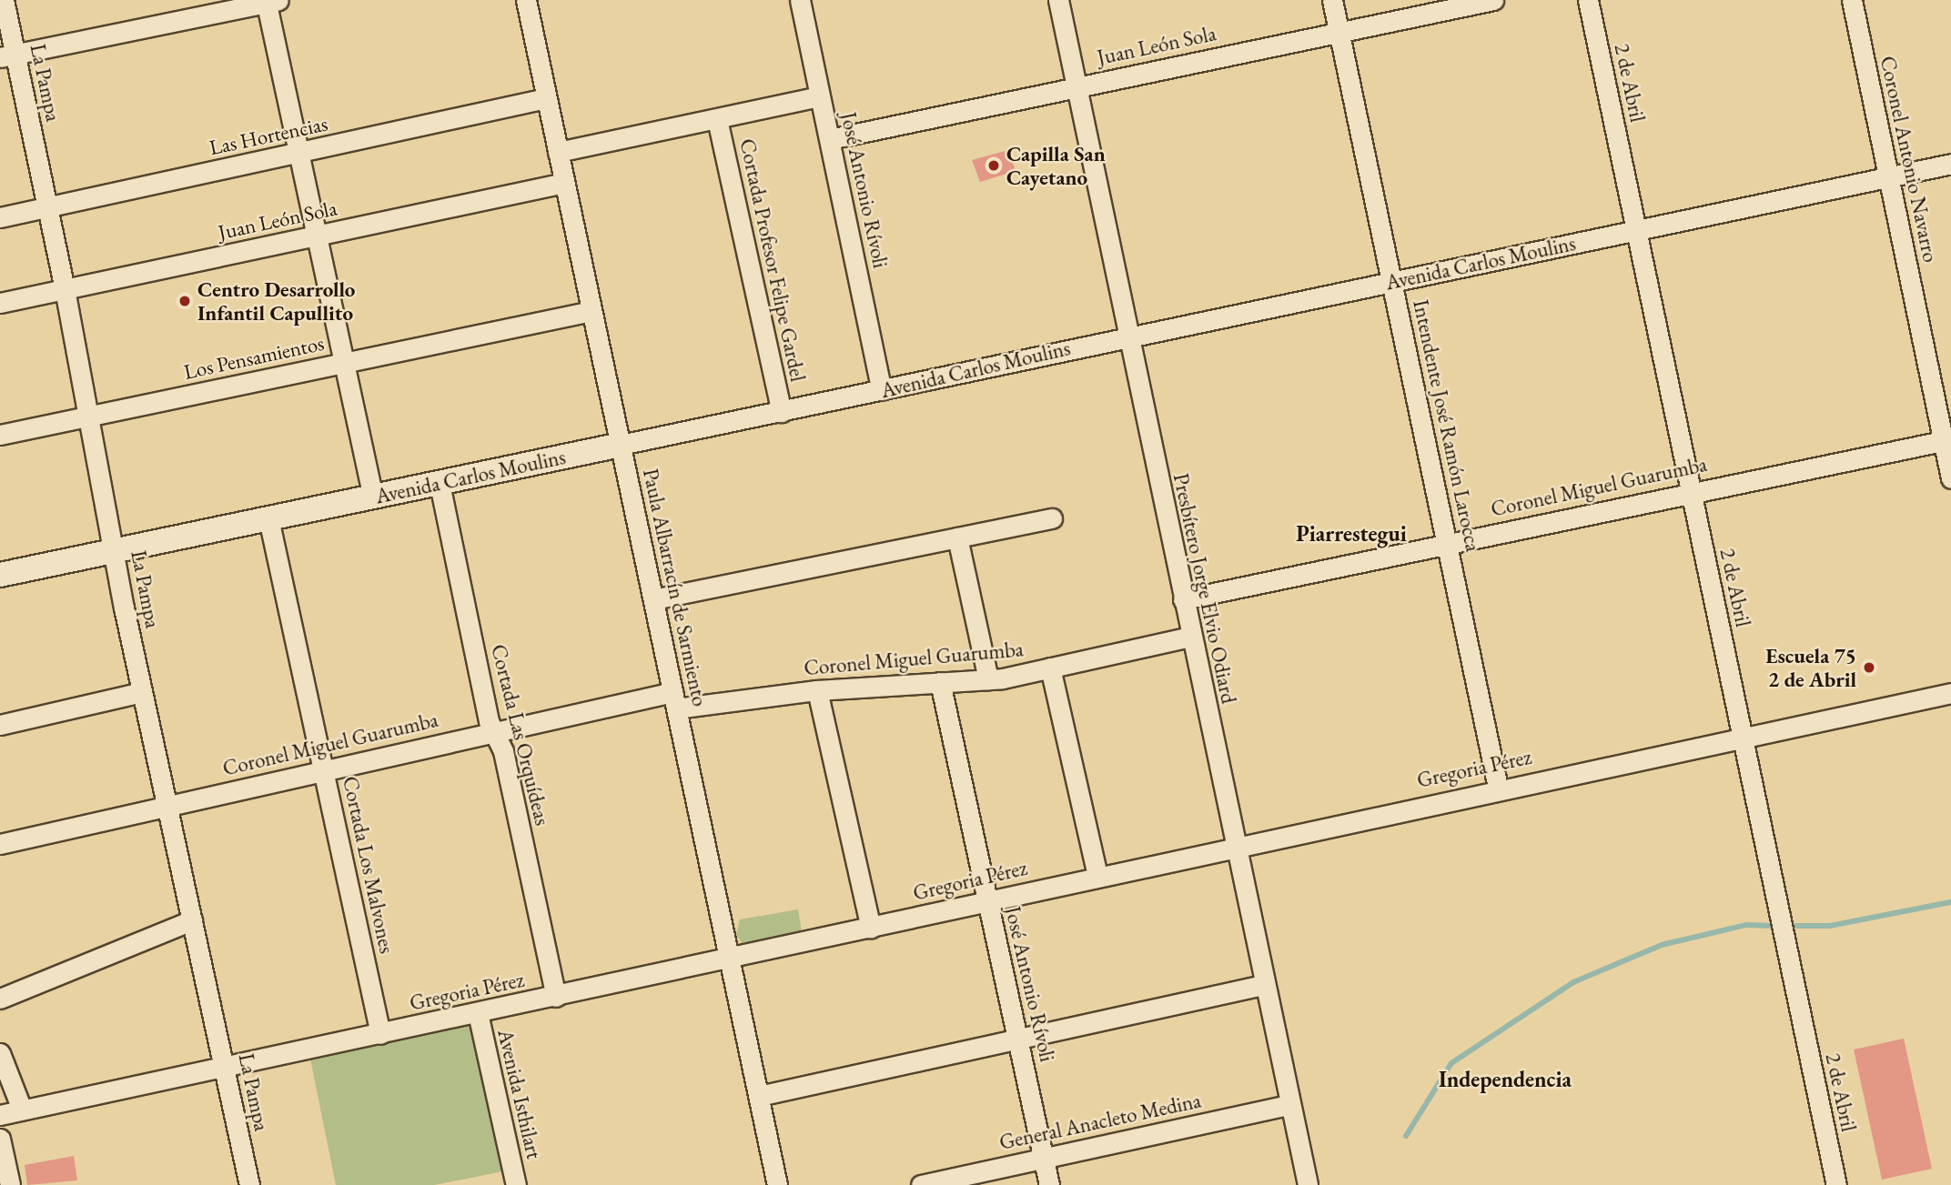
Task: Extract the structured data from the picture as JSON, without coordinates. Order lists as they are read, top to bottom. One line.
{"streets":{"street":["Juan León Sola","La Pampa","2 de Abril","Las Hortencias","Coronel Antonio Navarro","José Antonio Rívoli","Cortada Profesor Felipe Gardel","Avenida Carlos Moulins","Los Pensamientos","Intendente José Ramón Larocca","Coronel Miguel Guarumba","Paula Albarracín de Sarmiento","Presbítero Jorge Elvio Odiard","Cortada Las Orquídeas","Gregoria Pérez","Cortada Los Malvones","Avenida Isthilart","General Anacleto Medina"]},"crossings":[["Juan León Sola","La Pampa"],["Juan León Sola","José Antonio Rívoli"],["Juan León Sola","Intendente José Ramón Larocca"],["Juan León Sola","Paula Albarracín de Sarmiento"],["Juan León Sola","Presbítero Jorge Elvio Odiard"],["La Pampa","Las Hortencias"],["La Pampa","Avenida Carlos Moulins"],["La Pampa","Los Pensamientos"],["La Pampa","Coronel Miguel Guarumba"],["La Pampa","Gregoria Pérez"],["2 de Abril","Avenida Carlos Moulins"],["2 de Abril","Coronel Miguel Guarumba"],["2 de Abril","Gregoria Pérez"],["Las Hortencias","Paula Albarracín de Sarmiento"],["Coronel Antonio Navarro","Avenida Carlos Moulins"],["Coronel Antonio Navarro","Coronel Miguel Guarumba"],["José Antonio Rívoli","Avenida Carlos Moulins"],["José Antonio Rívoli","Coronel Miguel Guarumba"],["José Antonio Rívoli","Gregoria Pérez"],["José Antonio Rívoli","General Anacleto Medina"],["Cortada Profesor Felipe Gardel","Avenida Carlos Moulins"],["Avenida Carlos Moulins","Intendente José Ramón Larocca"],["Avenida Carlos Moulins","Paula Albarracín de Sarmiento"],["Avenida Carlos Moulins","Presbítero Jorge Elvio Odiard"],["Avenida Carlos Moulins","Cortada Las Orquídeas"],["Avenida Carlos Moulins","Cortada Los Malvones"],["Los Pensamientos","Paula Albarracín de Sarmiento"],["Intendente José Ramón Larocca","Coronel Miguel Guarumba"],["Intendente José Ramón Larocca","Gregoria Pérez"],["Coronel Miguel Guarumba","Paula Albarracín de Sarmiento"],["Coronel Miguel Guarumba","Presbítero Jorge Elvio Odiard"],["Coronel Miguel Guarumba","Cortada Las Orquídeas"],["Coronel Miguel Guarumba","Cortada Los Malvones"],["Paula Albarracín de Sarmiento","Gregoria Pérez"],["Presbítero Jorge Elvio Odiard","Gregoria Pérez"],["Presbítero Jorge Elvio Odiard","General Anacleto Medina"],["Cortada Las Orquídeas","Gregoria Pérez"],["Gregoria Pérez","Cortada Los Malvones"],["Gregoria Pérez","Avenida Isthilart"]],"districts":["Piarrestegui","Independencia"],"places":["Capilla San Cayetano","Centro Desarrollo Infantil Capullito","Escuela 75 2 de Abril"]}
